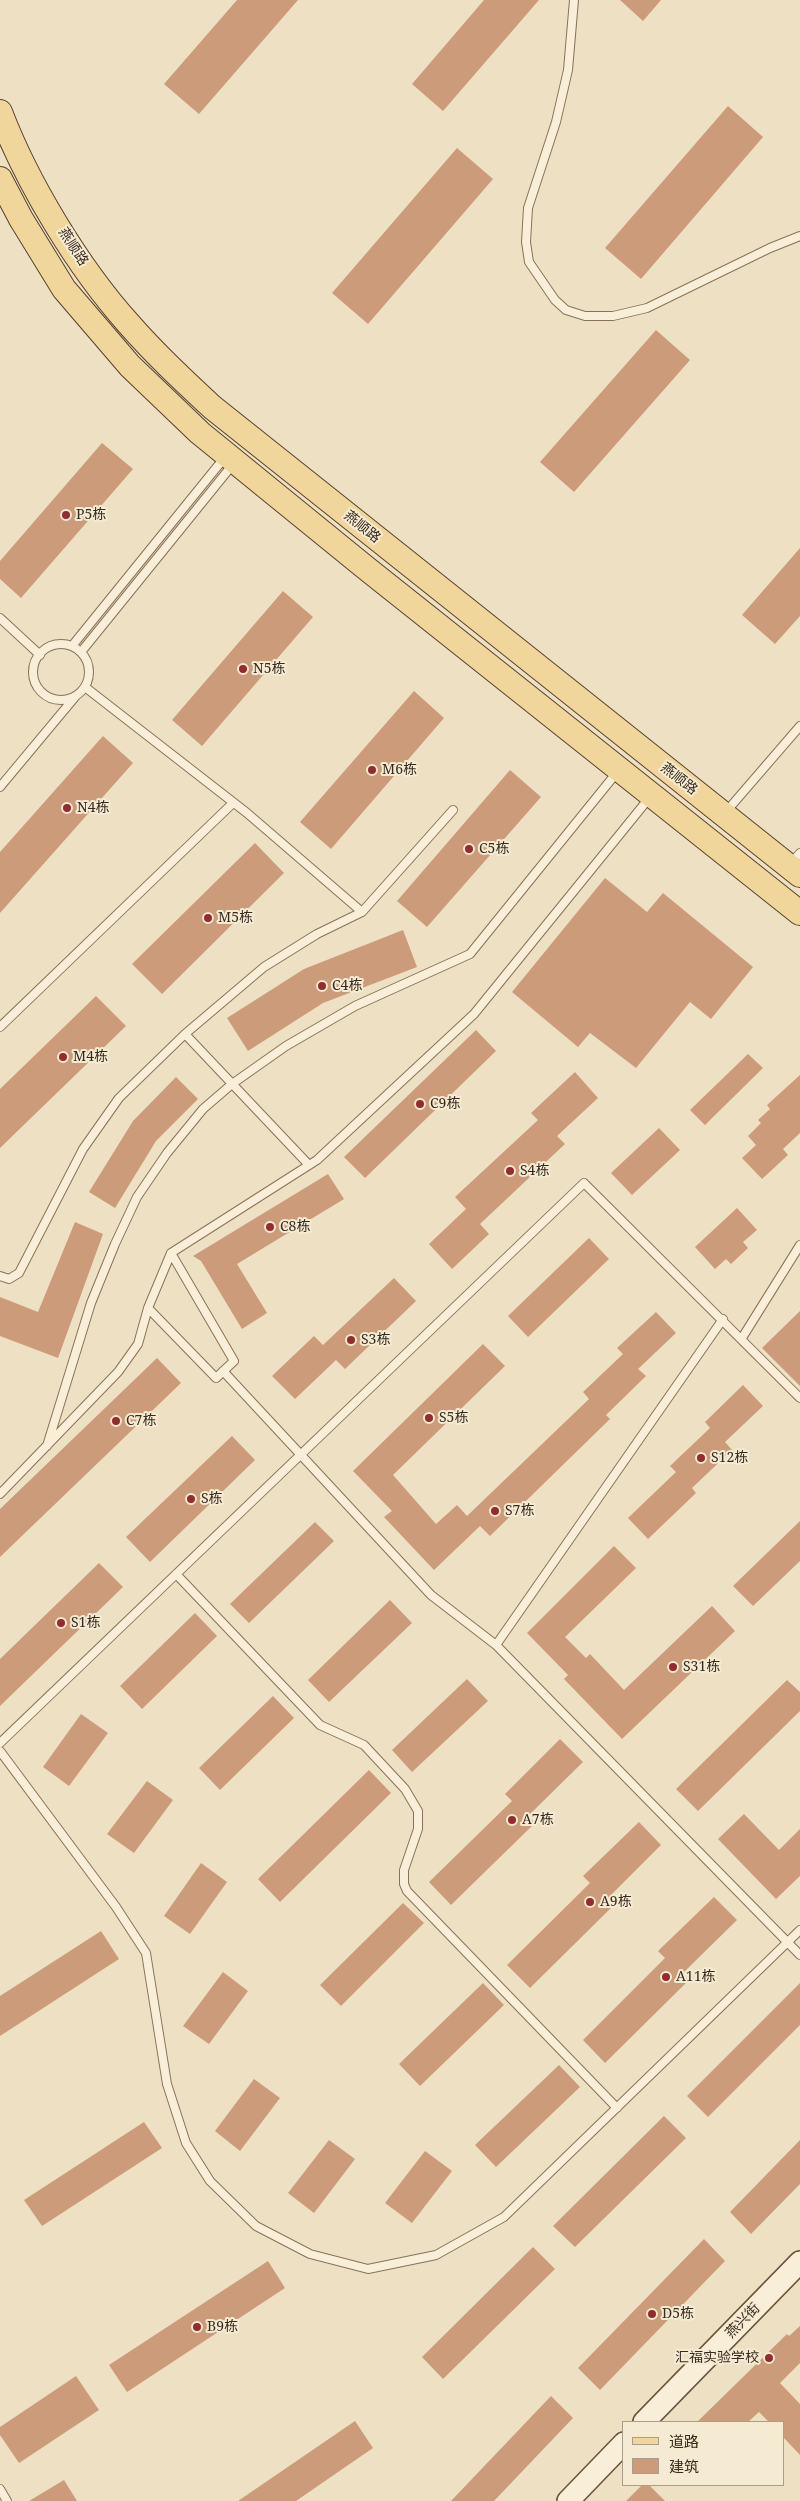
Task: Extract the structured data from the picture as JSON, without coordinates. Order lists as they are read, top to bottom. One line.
{"streets":{"main road":["燕顺路"],"street":["燕兴街"]},"places":["P5栋","N5栋","M6栋","N4栋","C5栋","M5栋","C4栋","M4栋","C9栋","S4栋","C8栋","S3栋","S5栋","C7栋","S12栋","S栋","S7栋","S1栋","S31栋","A7栋","A9栋","A11栋","D5栋","B9栋","汇福实验学校"],"legend":["道路","建筑"]}
